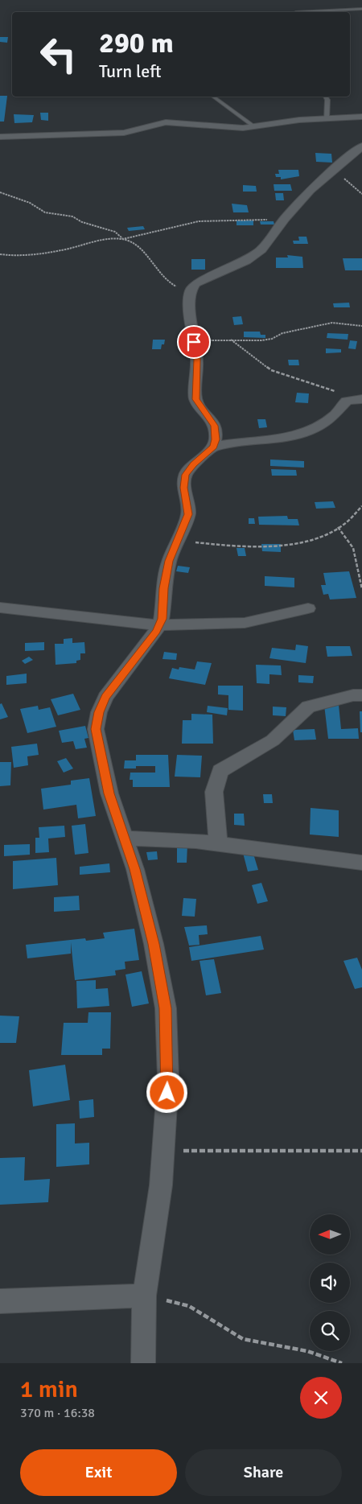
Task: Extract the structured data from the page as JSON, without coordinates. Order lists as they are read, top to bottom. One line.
{"north":"left","page":{"turn":["290 m","Turn left"],"heading":["1 min","370 m · 16:38"],"buttons":["Exit","Share"]}}
